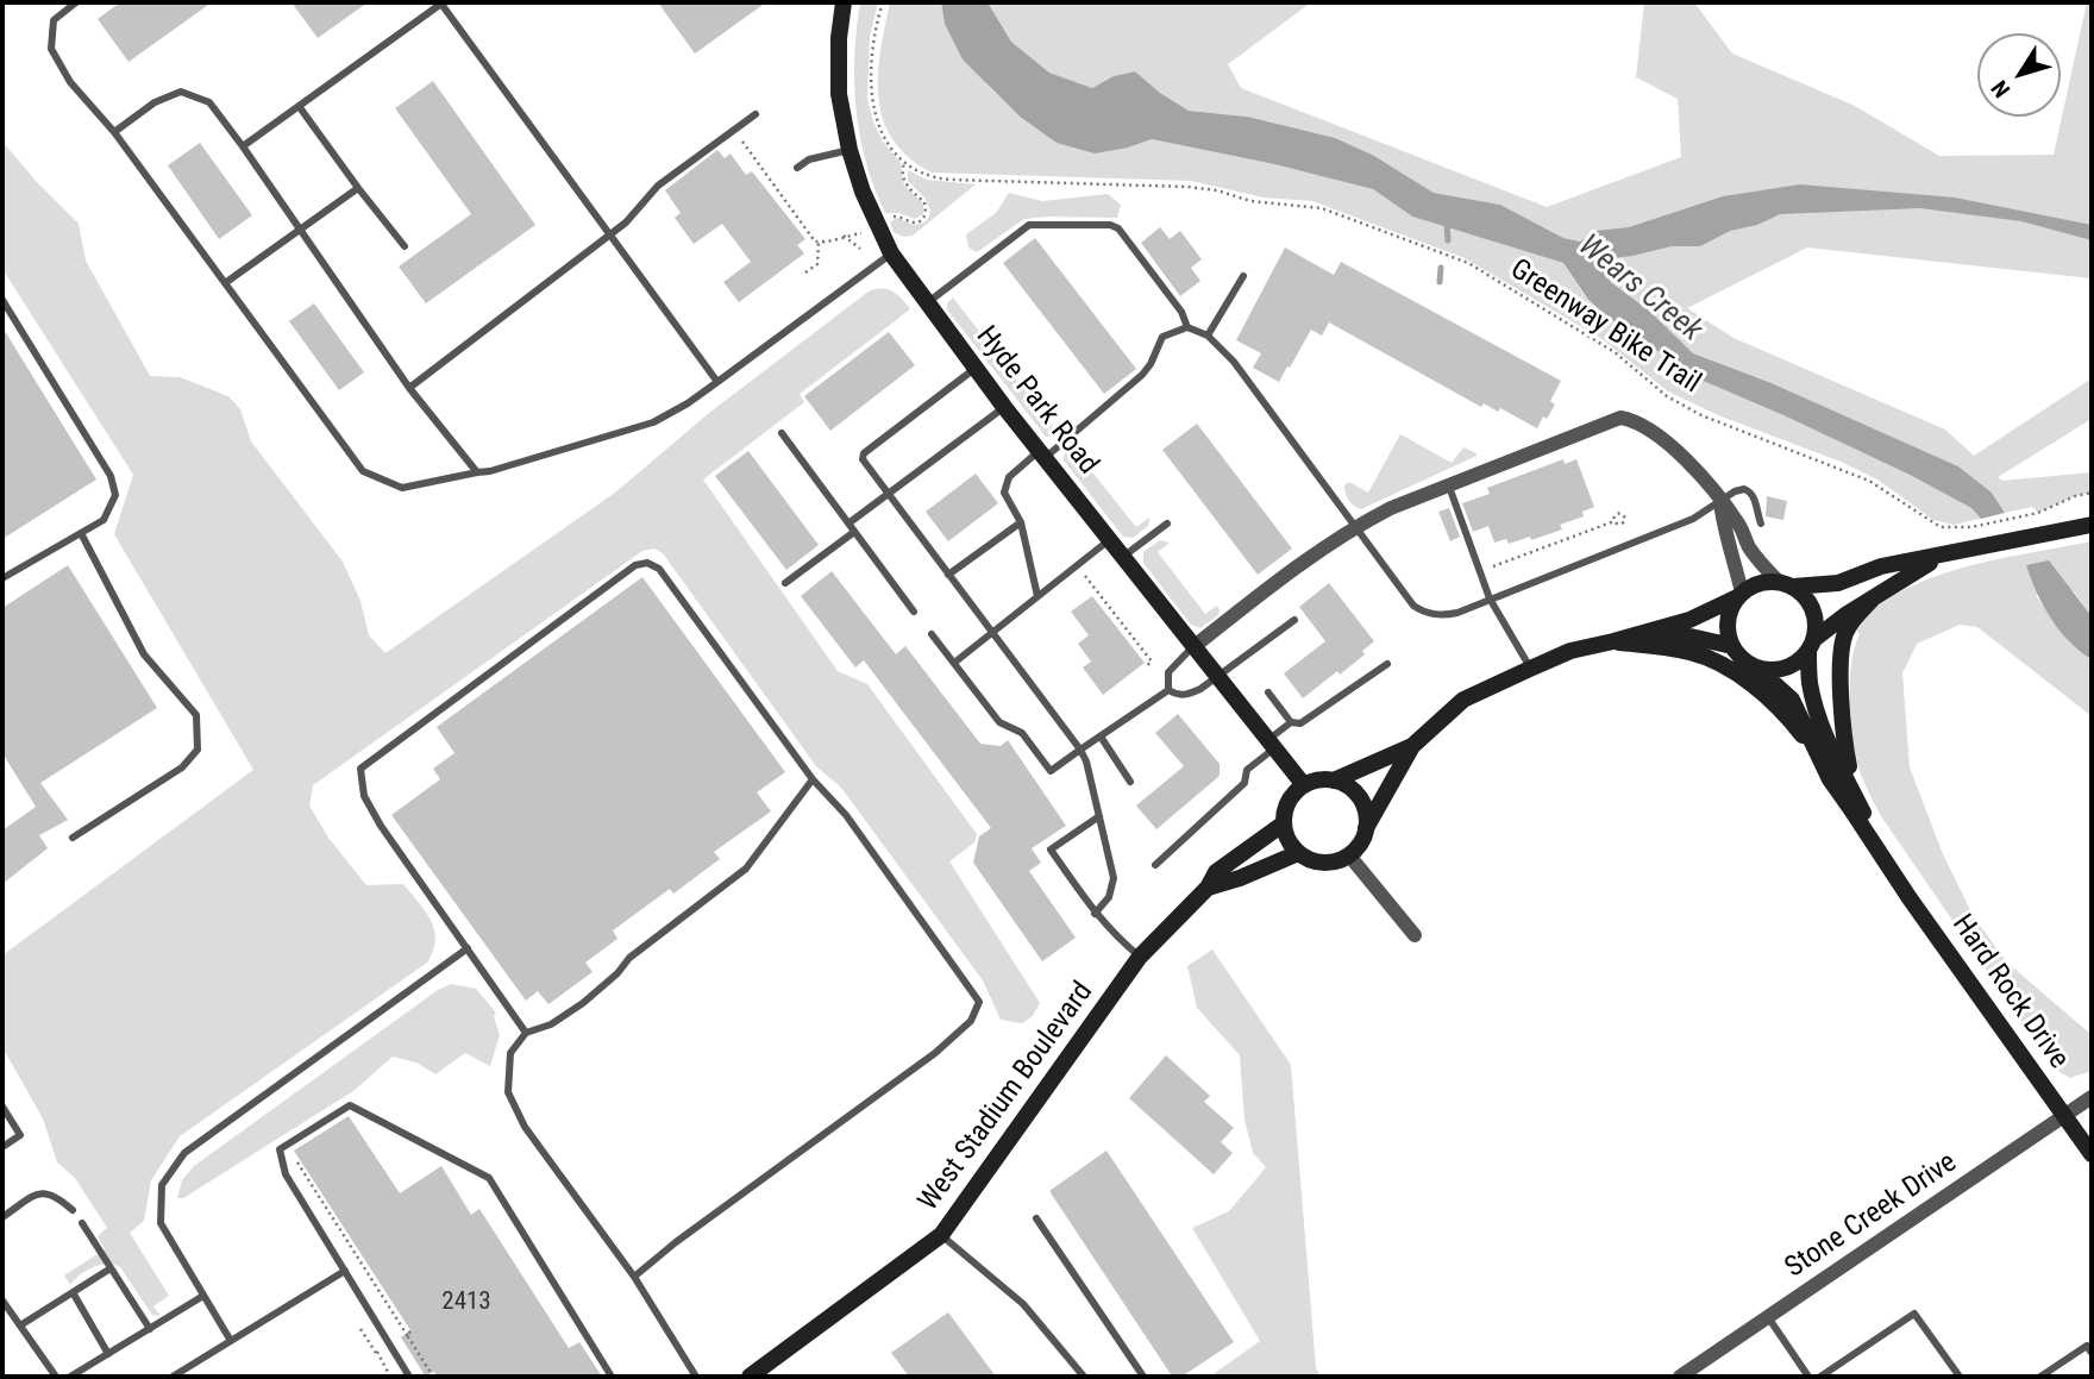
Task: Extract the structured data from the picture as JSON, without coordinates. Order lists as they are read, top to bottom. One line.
{"streets":{"main road":["Hyde Park Road","Hard Rock Drive","West Stadium Boulevard"],"street":["Stone Creek Drive"],"path":["Greenway Bike Trail"]},"crossings":[["Hyde Park Road","West Stadium Boulevard"],["Hard Rock Drive","Stone Creek Drive"]],"water":["Wears Creek"],"house_numbers":["2413"],"north":"bottom left"}
